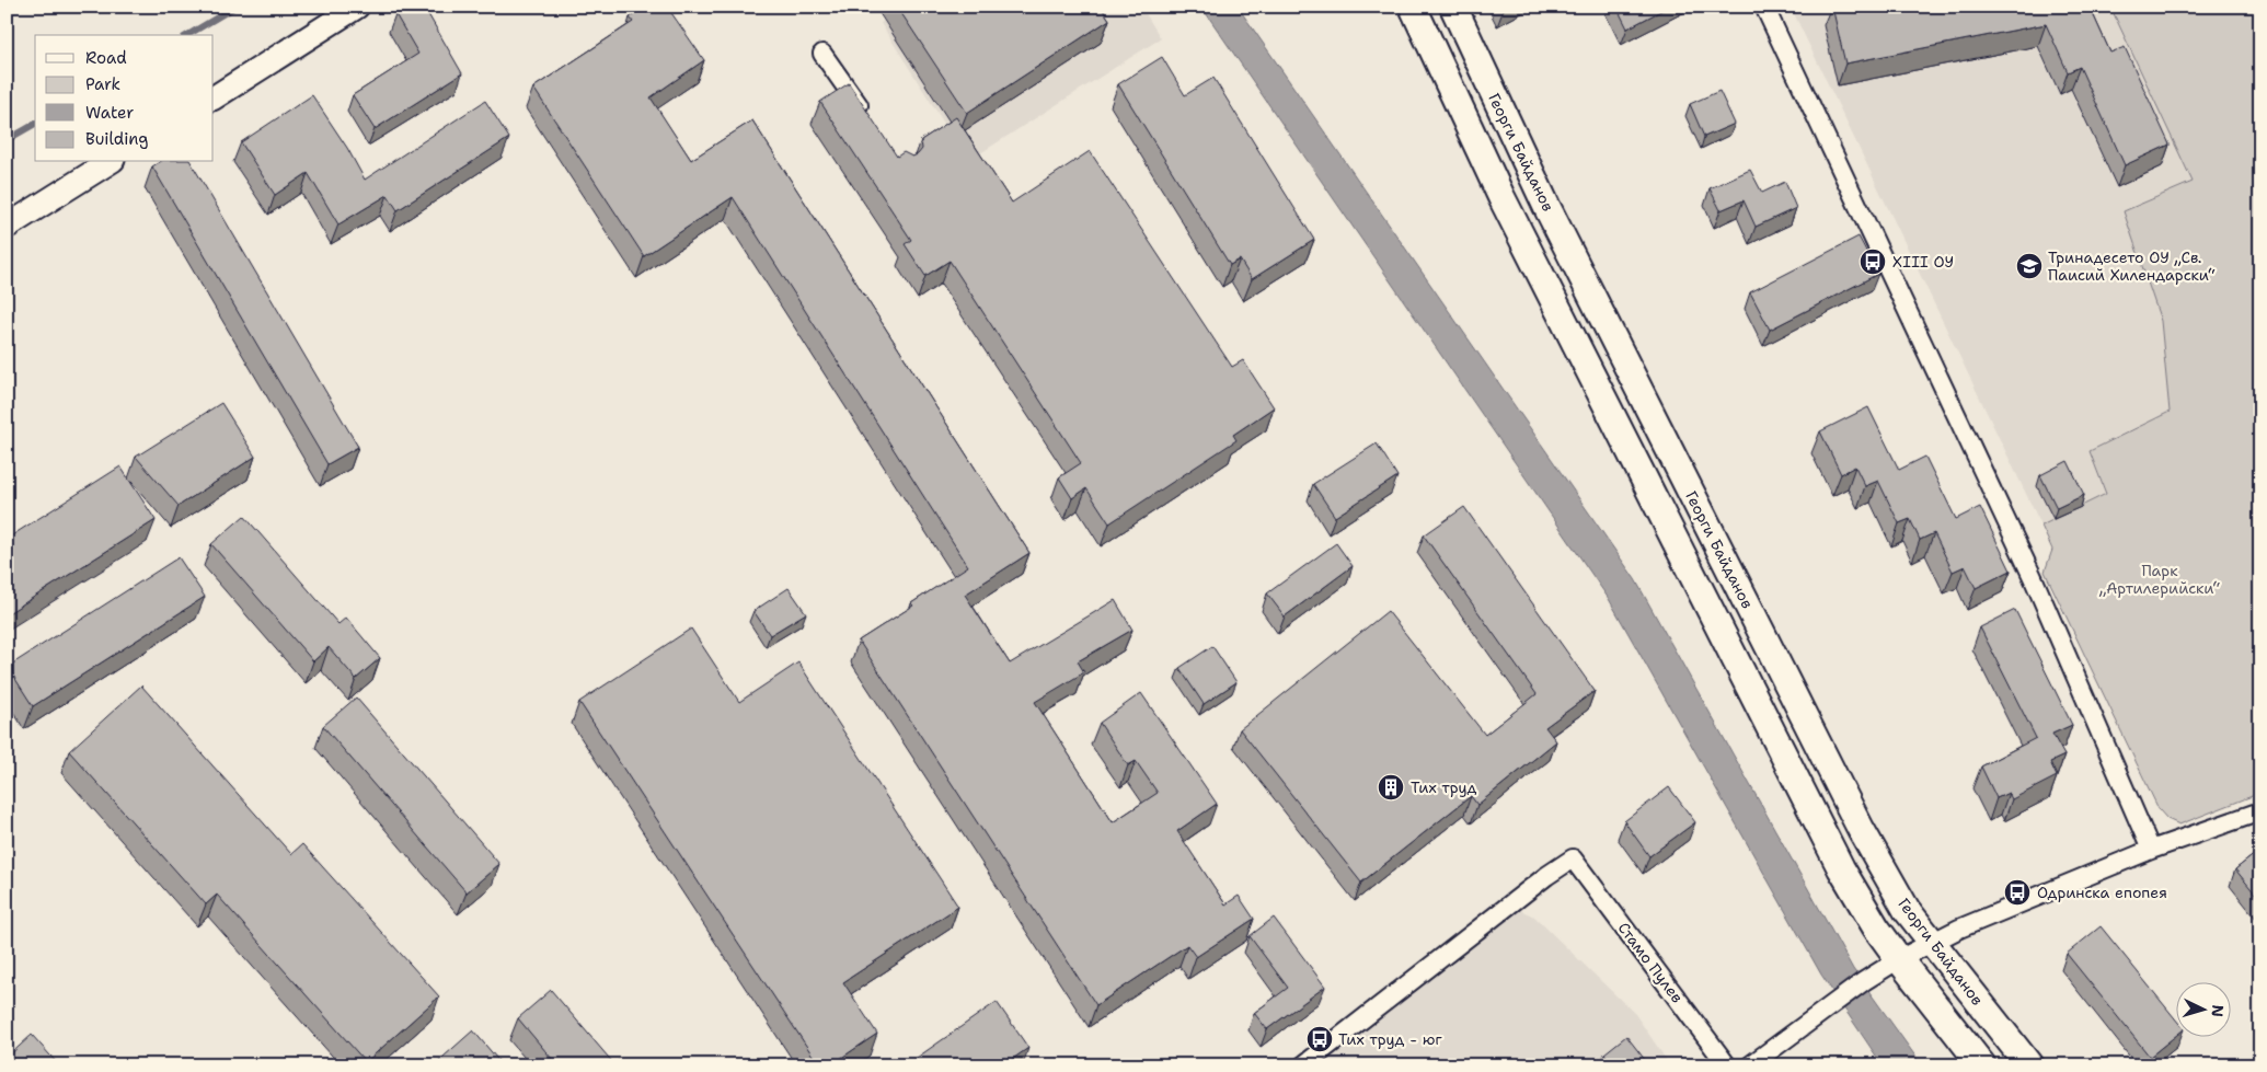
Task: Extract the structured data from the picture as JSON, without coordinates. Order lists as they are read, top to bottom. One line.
{"streets":{"main road":["Георги Байданов"],"street":["Стамо Пулев"]},"parks":["Парк „Артилерийски“"],"places":{"bus stop":["XIII ОУ","Одринска епопея","Тих труд - юг"],"school or university":["Тринадесето ОУ „Св. Паисий Хилендарски“"],"building":["Тих труд"]},"legend":["Road","Park","Water","Building"],"north":"right"}
